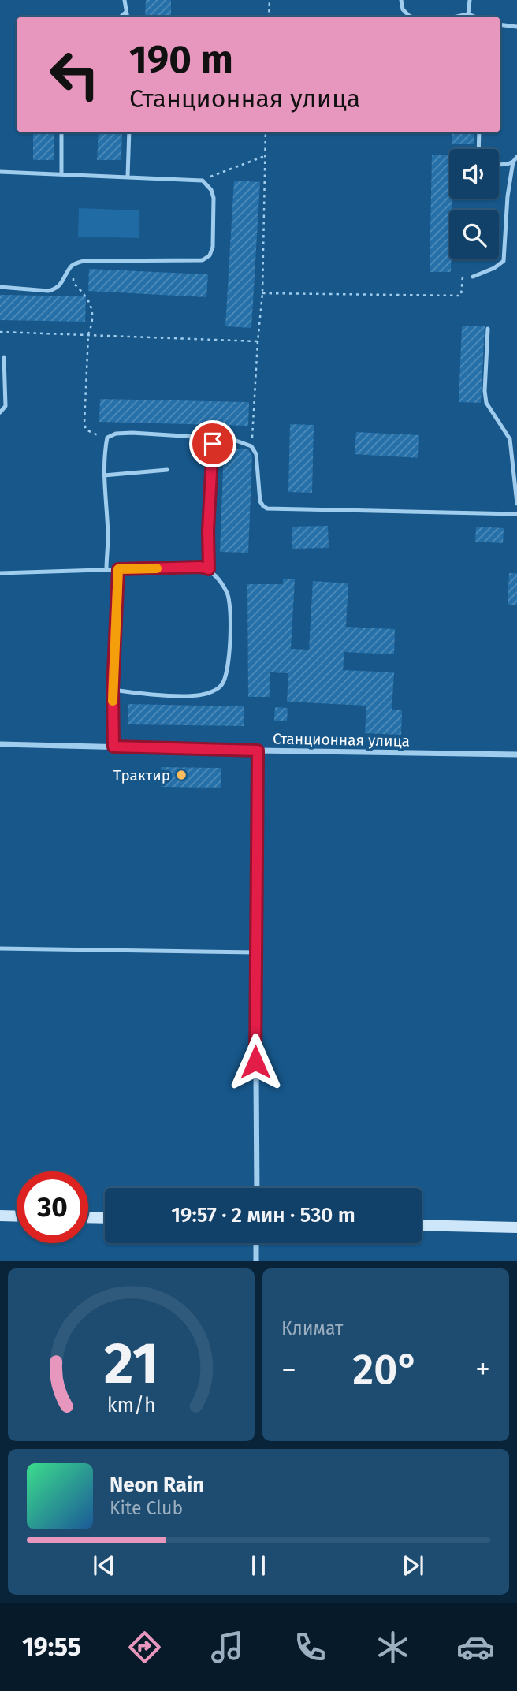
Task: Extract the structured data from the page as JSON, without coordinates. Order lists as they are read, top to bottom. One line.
{"streets":{"street":["Станционная улица"]},"places":["Трактир"],"page":{"turn":["190 m","Станционная улица"],"limit":"30","trip":"19:57 · 2 мин · 530 m","tile":"Климат","heat":["−","20°","+"],"song":["Neon Rain","Kite Club"],"tabs":"19:55","gauge":["21","km/h"]}}
